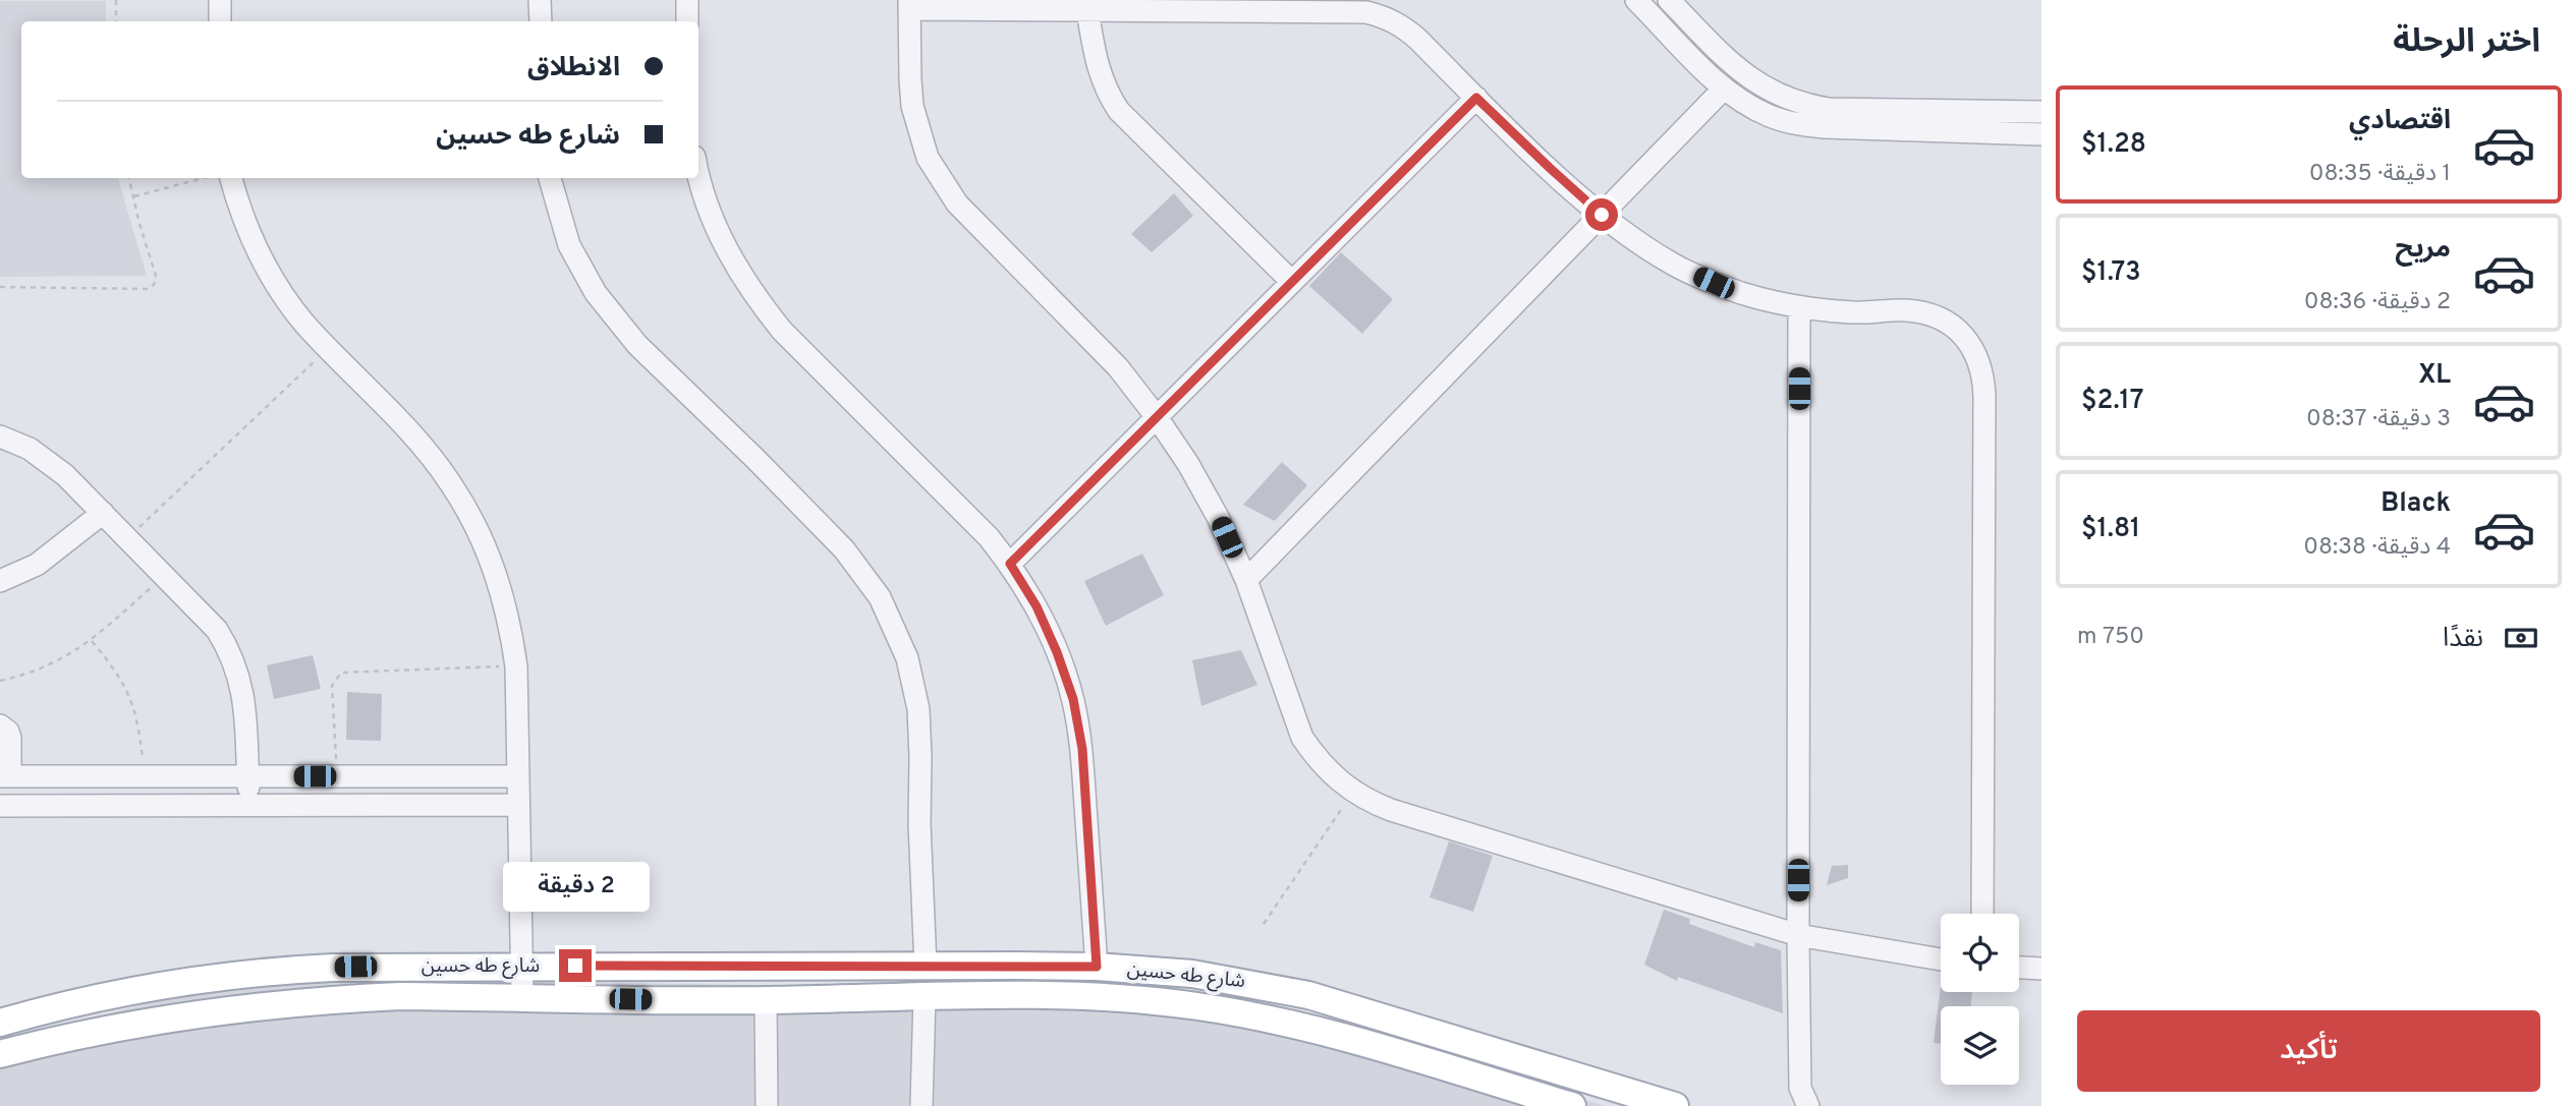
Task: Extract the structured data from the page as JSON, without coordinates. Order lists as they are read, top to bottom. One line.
{"streets":{"main road":["شارع طه حسين"]},"page":{"heading":"اختر الرحلة","banner":["الانطلاق","شارع طه حسين"],"list":[{"name":"اقتصادي","note":"1 دقيقة · 08:35","value":"$1.28"},{"name":"مريح","note":"2 دقيقة · 08:36","value":"$1.73"},{"name":"XL","note":"3 دقيقة · 08:37","value":"$2.17"},{"name":"Black","note":"4 دقيقة · 08:38","value":"$1.81"}],"pay":["نقدًا","750 m"],"bubble":"2 دقيقة","buttons":"تأكيد"}}
